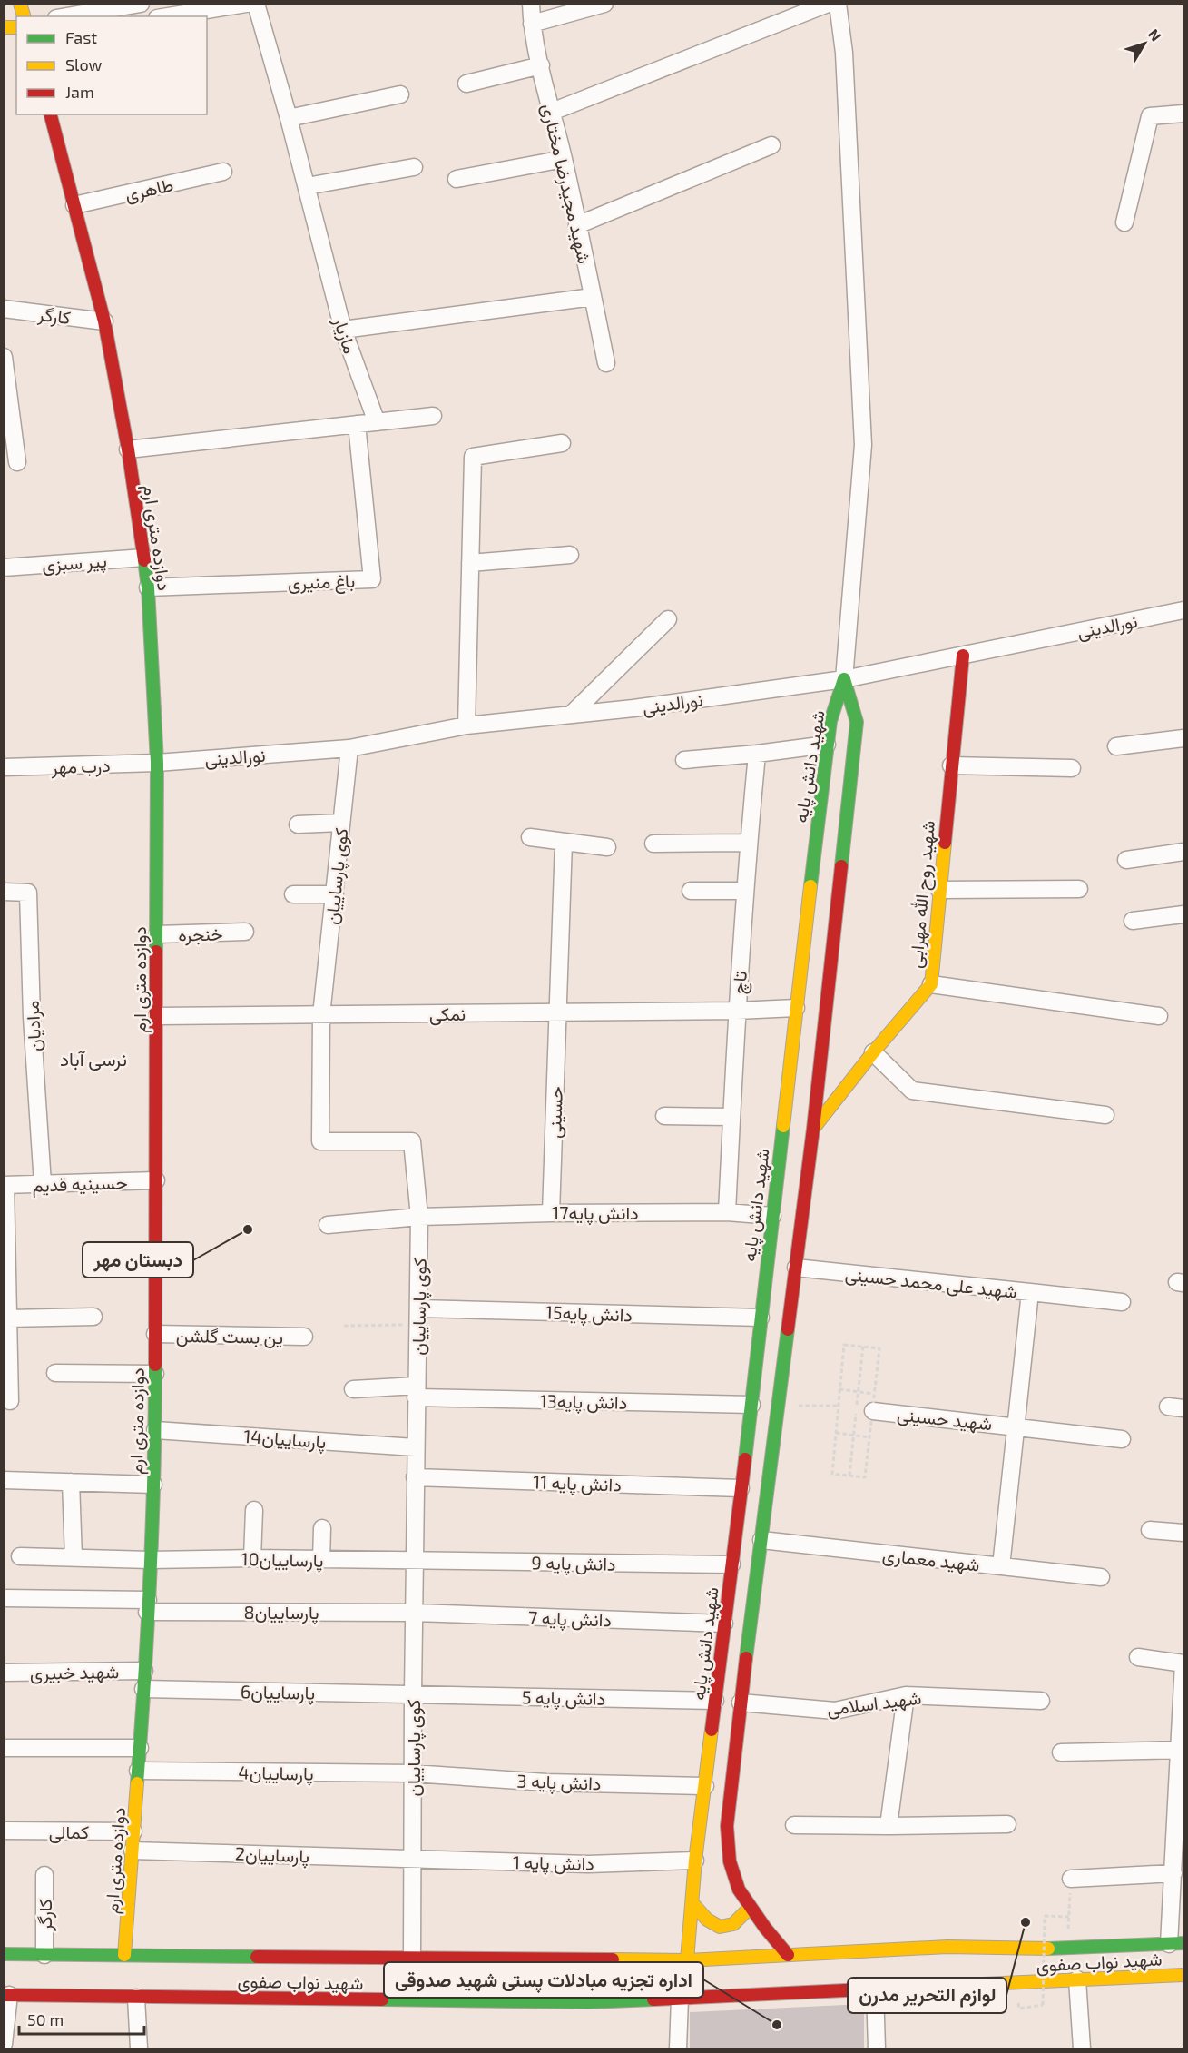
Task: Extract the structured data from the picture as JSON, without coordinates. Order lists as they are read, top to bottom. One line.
{"streets":{"street":["شهید مجیدرضا مختاری","طاهری","کارگر","مازیار","دوازده متری ارم","پیر سبزی","باغ منیری","نورالدینی","درب مهر","شهید دانش پایه","کوی پارساییان","شهید روح الله مهرابی","خنجره","تاچ","نمکی","مرادیان","حسینی","حسینیه قدیم","دانش پایه17","شهید علی محمد حسینی","دانش پایه15","ین بست گلشن","دانش پایه13","شهید حسینی","پارساییان14","دانش پایه 11","پارساییان10","شهید معماری","دانش پایه 9","پارساییان8","دانش پایه 7","شهید خبیری","پارساییان6","دانش پایه 5","شهید اسلامی","پارساییان4","دانش پایه 3","کمالی","پارساییان2","دانش پایه 1","شهید نواب صفوی"]},"crossings":[["طاهری","دوازده متری ارم"],["کارگر","دوازده متری ارم"],["کارگر","شهید نواب صفوی"],["دوازده متری ارم","پیر سبزی"],["دوازده متری ارم","باغ منیری"],["دوازده متری ارم","نورالدینی"],["دوازده متری ارم","درب مهر"],["دوازده متری ارم","خنجره"],["دوازده متری ارم","نمکی"],["دوازده متری ارم","حسینیه قدیم"],["دوازده متری ارم","ین بست گلشن"],["دوازده متری ارم","پارساییان14"],["دوازده متری ارم","پارساییان10"],["دوازده متری ارم","پارساییان8"],["دوازده متری ارم","شهید خبیری"],["دوازده متری ارم","پارساییان6"],["دوازده متری ارم","پارساییان4"],["دوازده متری ارم","کمالی"],["دوازده متری ارم","پارساییان2"],["دوازده متری ارم","شهید نواب صفوی"],["نورالدینی","درب مهر"],["نورالدینی","شهید دانش پایه"],["نورالدینی","کوی پارساییان"],["نورالدینی","شهید روح الله مهرابی"],["شهید دانش پایه","شهید روح الله مهرابی"],["شهید دانش پایه","نمکی"],["شهید دانش پایه","دانش پایه17"],["شهید دانش پایه","شهید علی محمد حسینی"],["شهید دانش پایه","دانش پایه15"],["شهید دانش پایه","دانش پایه13"],["شهید دانش پایه","دانش پایه 11"],["شهید دانش پایه","شهید معماری"],["شهید دانش پایه","دانش پایه 9"],["شهید دانش پایه","دانش پایه 7"],["شهید دانش پایه","دانش پایه 5"],["شهید دانش پایه","شهید اسلامی"],["شهید دانش پایه","دانش پایه 3"],["شهید دانش پایه","دانش پایه 1"],["شهید دانش پایه","شهید نواب صفوی"],["کوی پارساییان","نمکی"],["کوی پارساییان","دانش پایه17"],["کوی پارساییان","دانش پایه15"],["کوی پارساییان","دانش پایه13"],["کوی پارساییان","پارساییان14"],["کوی پارساییان","دانش پایه 11"],["کوی پارساییان","پارساییان10"],["کوی پارساییان","دانش پایه 9"],["کوی پارساییان","پارساییان8"],["کوی پارساییان","دانش پایه 7"],["کوی پارساییان","پارساییان6"],["کوی پارساییان","دانش پایه 5"],["کوی پارساییان","پارساییان4"],["کوی پارساییان","دانش پایه 3"],["کوی پارساییان","پارساییان2"],["کوی پارساییان","دانش پایه 1"],["کوی پارساییان","شهید نواب صفوی"],["تاچ","نمکی"],["تاچ","دانش پایه17"],["نمکی","حسینی"],["مرادیان","حسینیه قدیم"],["حسینی","دانش پایه17"],["شهید علی محمد حسینی","شهید حسینی"],["شهید علی محمد حسینی","شهید معماری"],["پارساییان10","دانش پایه 9"],["پارساییان8","دانش پایه 7"],["پارساییان6","دانش پایه 5"],["پارساییان4","دانش پایه 3"],["پارساییان2","دانش پایه 1"]],"districts":["نرسی آباد"],"places":["دبستان مهر","لوازم التحریر مدرن","اداره تجزیه مبادلات پستی شهید صدوقی"],"legend":["Fast","Slow","Jam"],"scale_bar":"50 m","north":"top right"}
